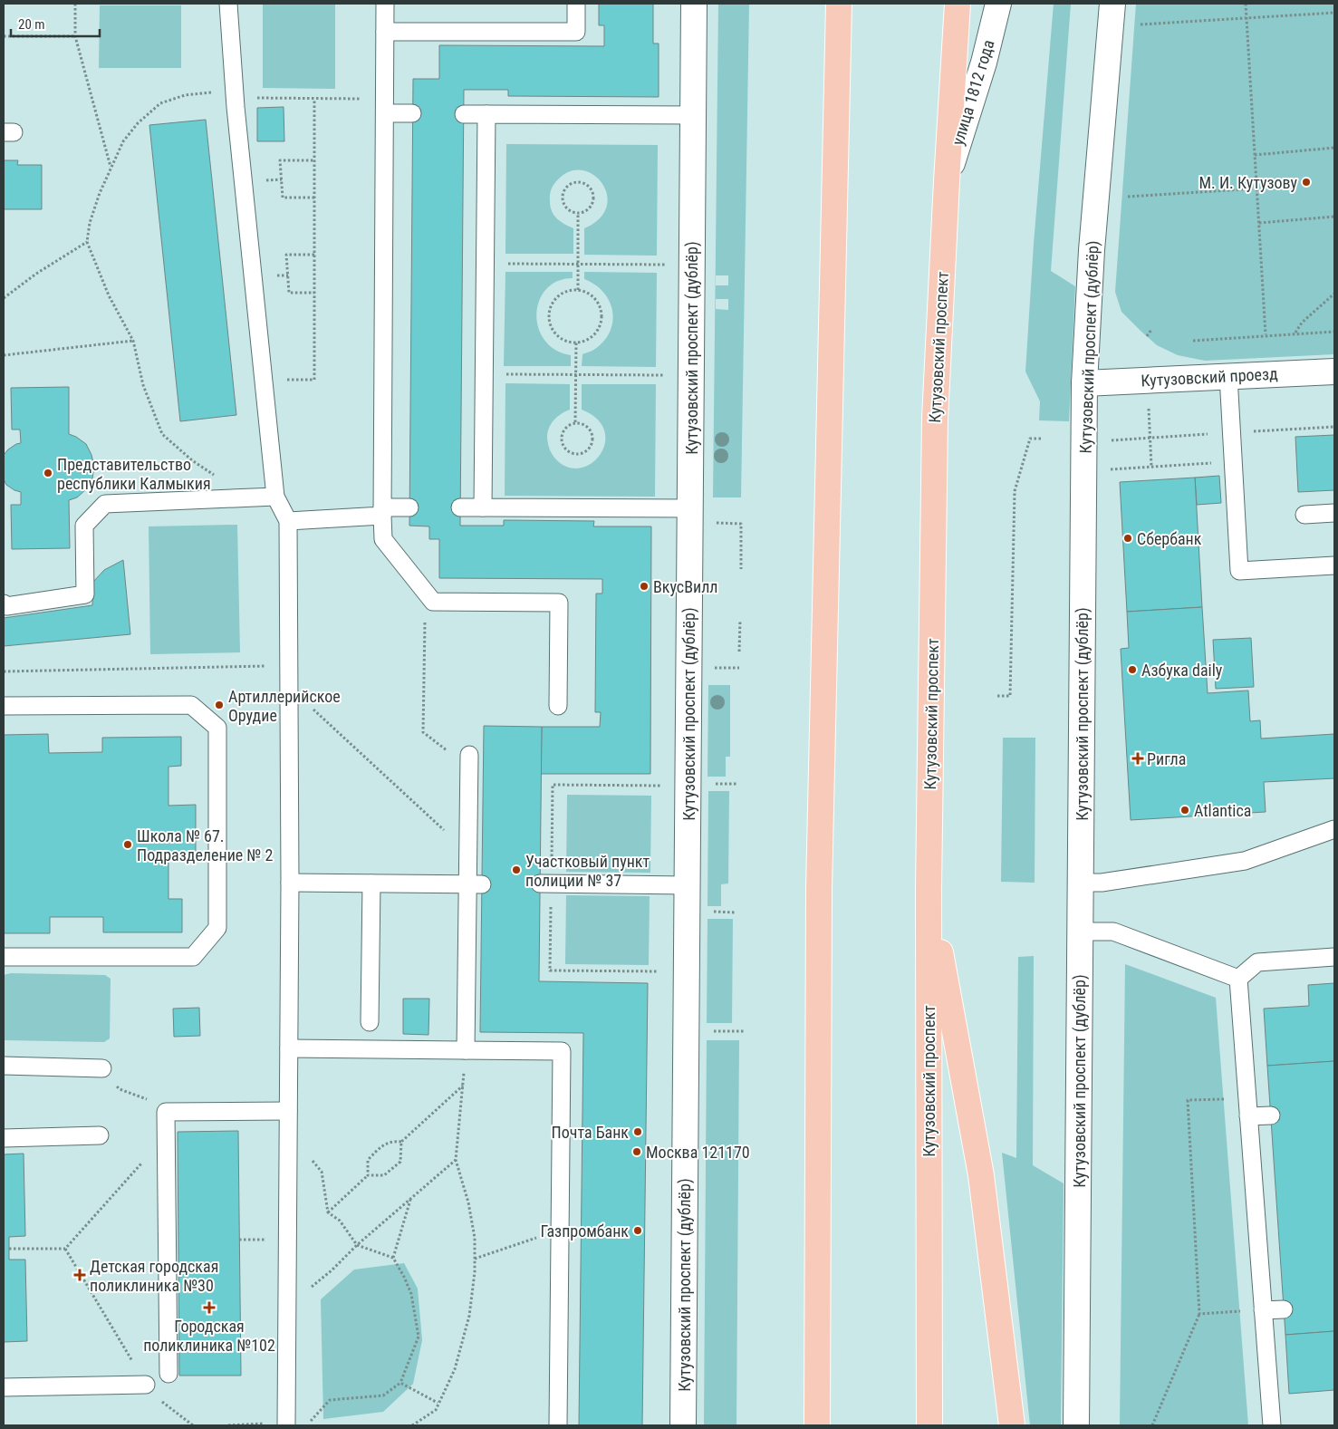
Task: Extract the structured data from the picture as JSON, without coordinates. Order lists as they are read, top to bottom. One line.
{"streets":{"main road":["Кутузовский проспект"],"street":["улица 1812 года","Кутузовский проспект (дублёр)","Кутузовский проезд"]},"crossings":[["улица 1812 года","Кутузовский проспект"],["Кутузовский проспект (дублёр)","Кутузовский проезд"]],"places":{"other":["М. И. Кутузову","Представительство республики Калмыкия","Сбербанк","ВкусВилл","Азбука daily","Артиллерийское Орудие","Atlantica","Школа № 67. Подразделение № 2","Участковый пункт полиции № 37","Почта Банк","Москва 121170","Газпромбанк"],"health":["Ригла","Детская городская поликлиника №30","Городская поликлиника №102"]},"scale_bar":"20 m"}
